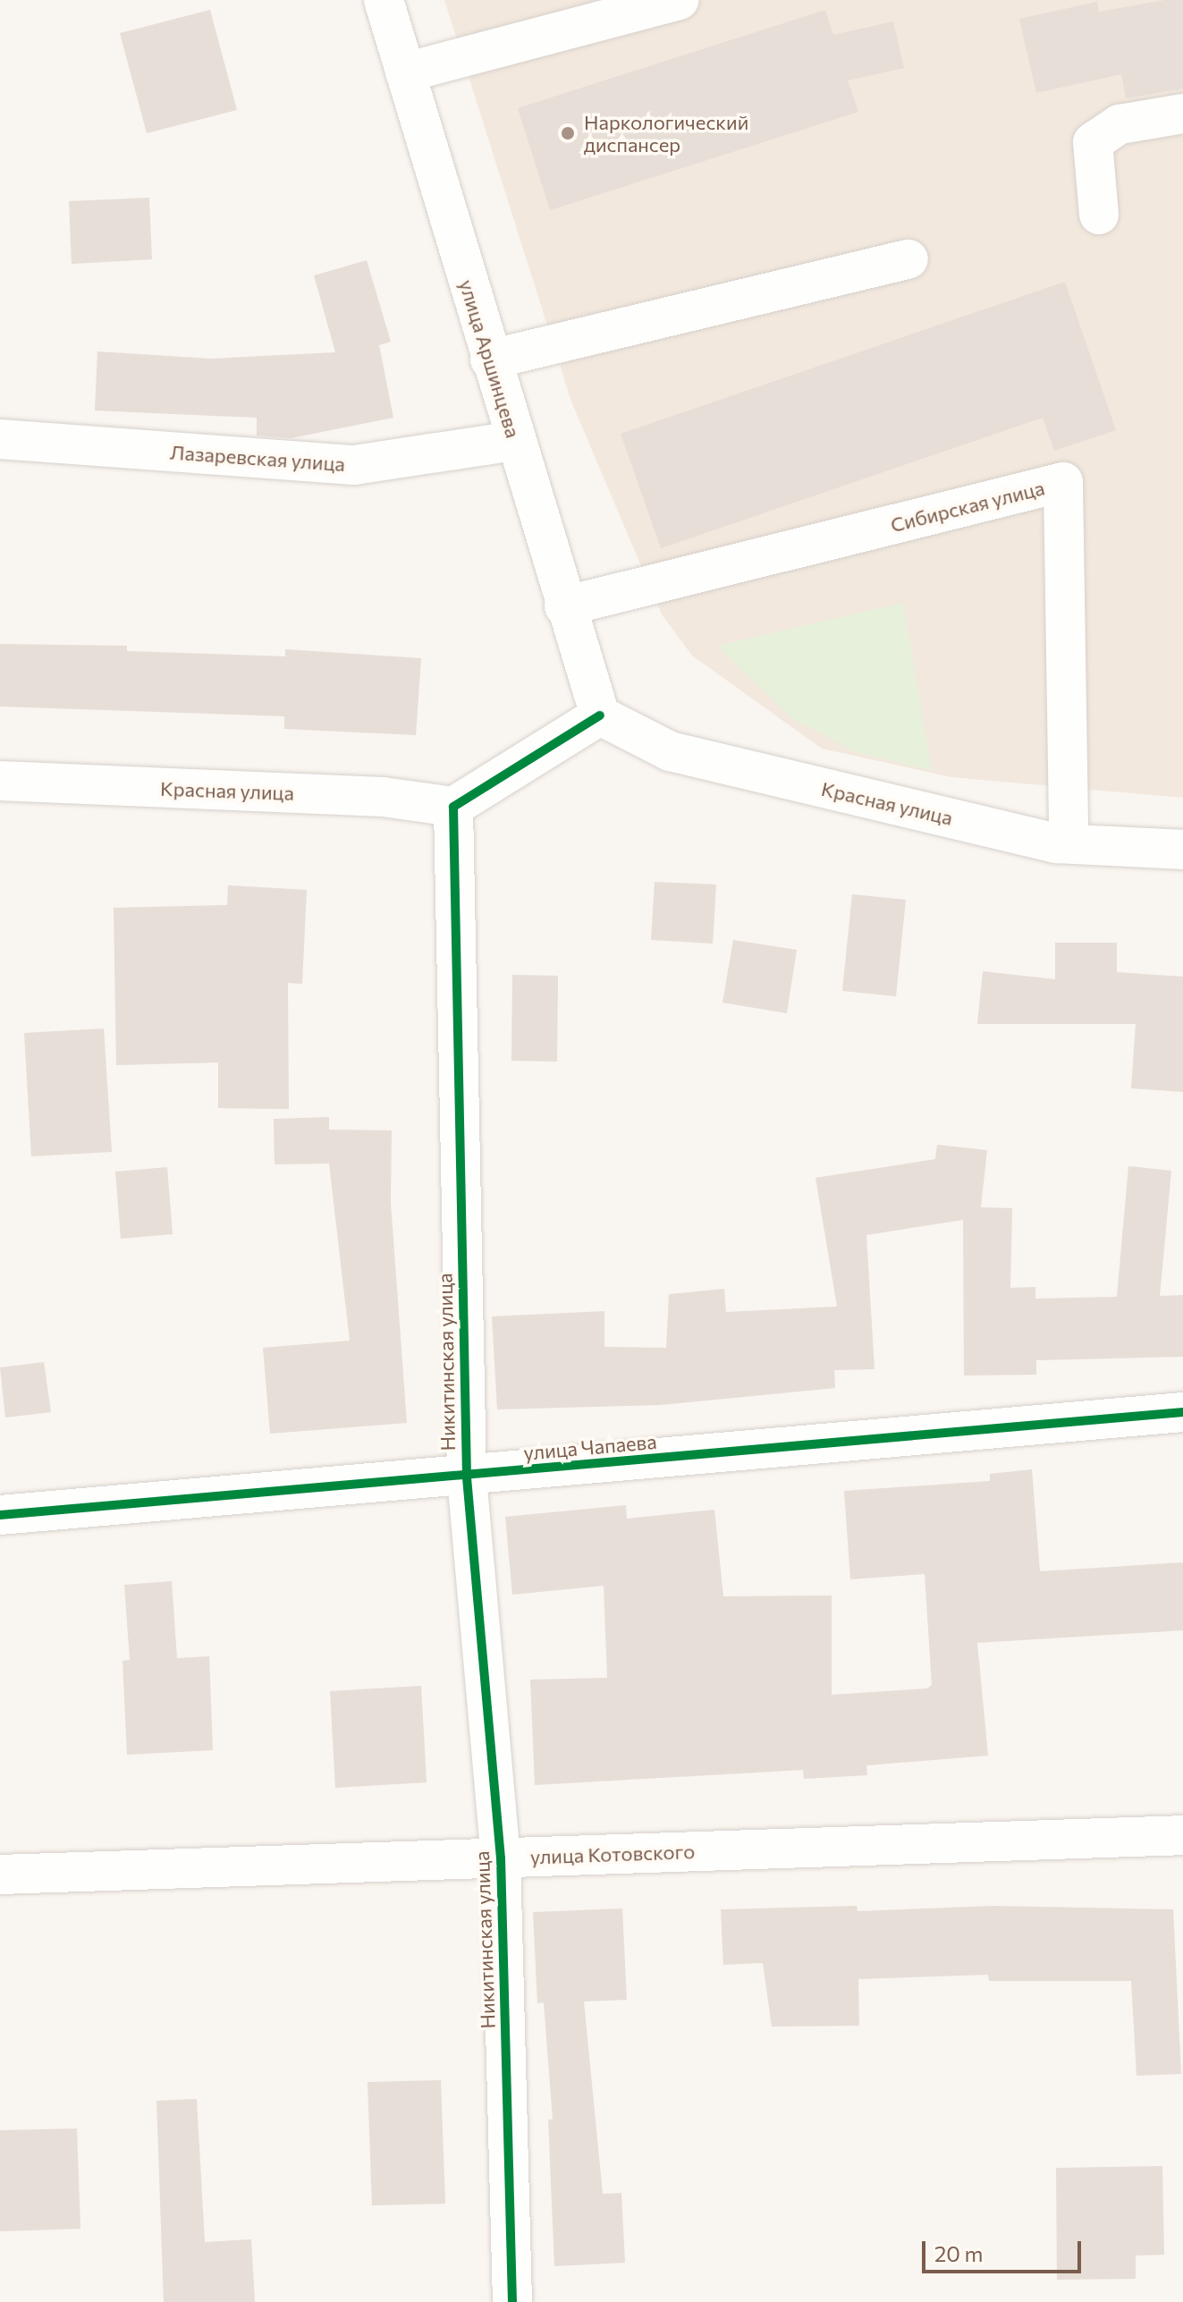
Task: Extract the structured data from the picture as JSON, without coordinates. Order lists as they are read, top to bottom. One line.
{"streets":{"street":["улица Аршинцева","Лазаревская улица","Сибирская улица","Красная улица","Никитинская улица","улица Чапаева","улица Котовского"]},"crossings":[["улица Аршинцева","Лазаревская улица"],["улица Аршинцева","Сибирская улица"],["улица Аршинцева","Красная улица"],["Сибирская улица","Красная улица"],["Красная улица","Никитинская улица"],["Никитинская улица","улица Чапаева"],["Никитинская улица","улица Котовского"]],"places":["Наркологический диспансер"],"scale_bar":"20 m"}
